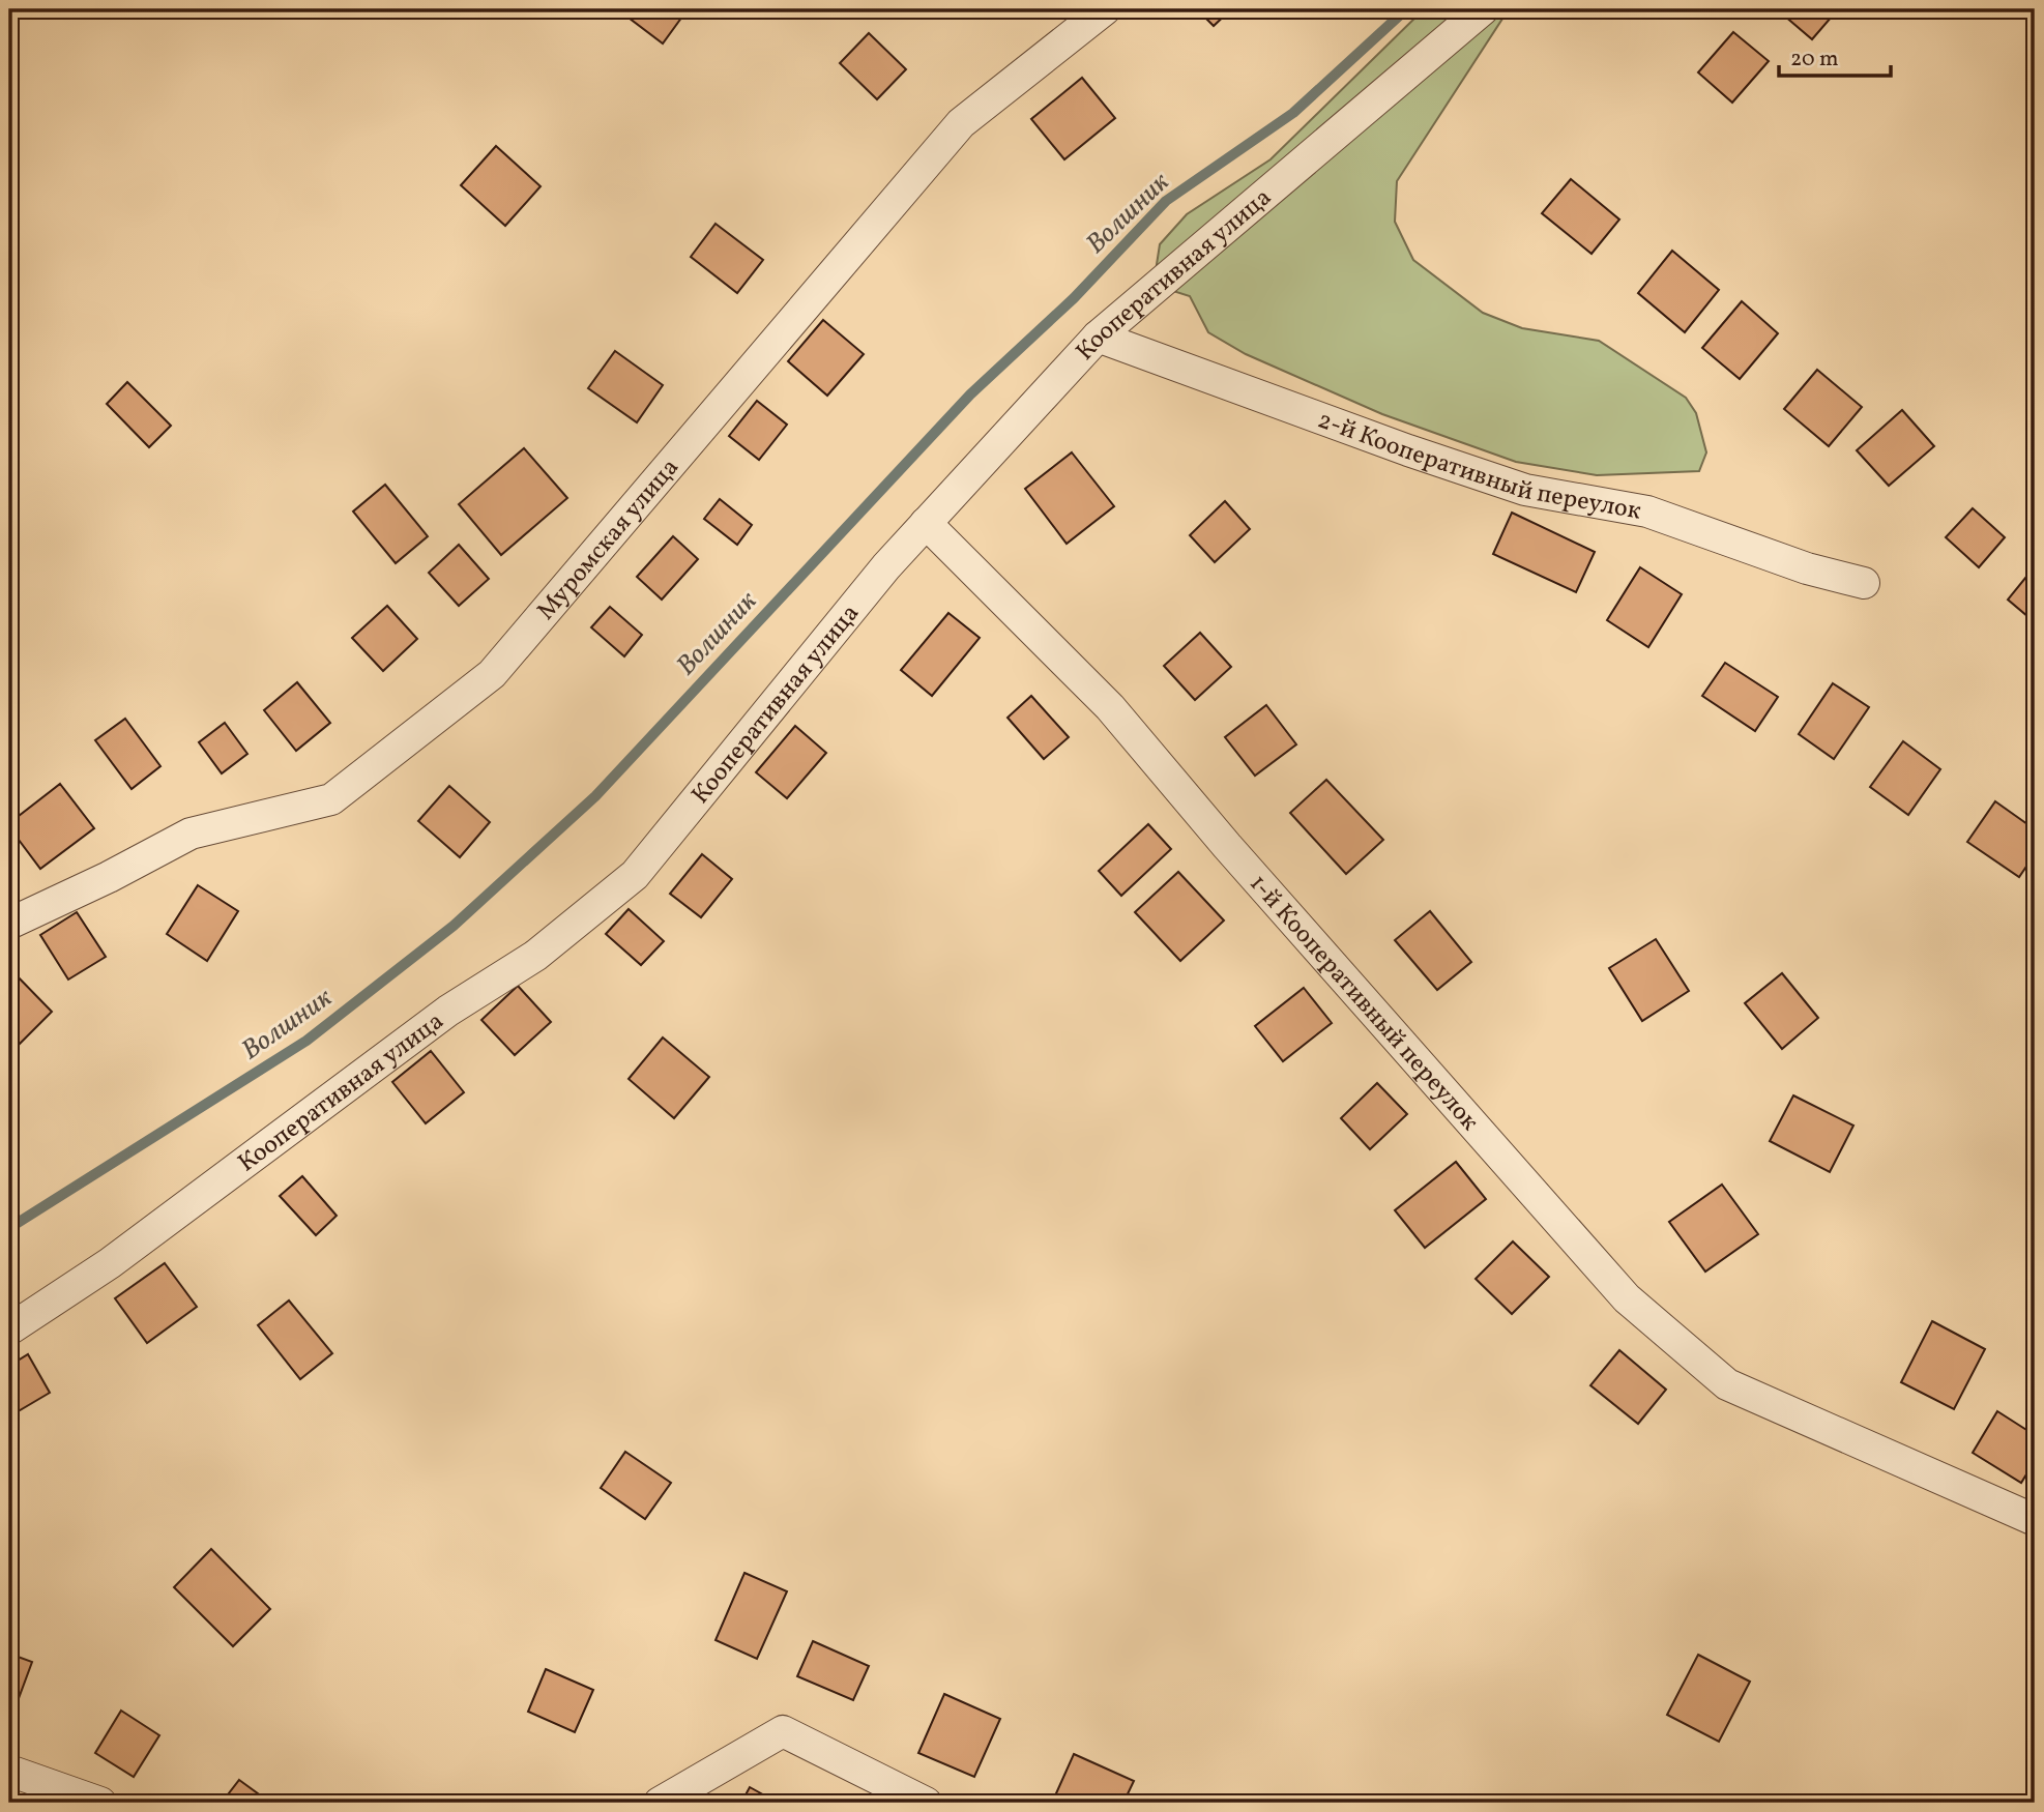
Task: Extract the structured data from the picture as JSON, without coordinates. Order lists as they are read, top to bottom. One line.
{"streets":{"street":["Кооперативная улица","2-й Кооперативный переулок","Муромская улица","1-й Кооперативный переулок"]},"crossings":[["Кооперативная улица","2-й Кооперативный переулок"],["Кооперативная улица","1-й Кооперативный переулок"]],"water":["Волшник"],"scale_bar":"20 m"}
